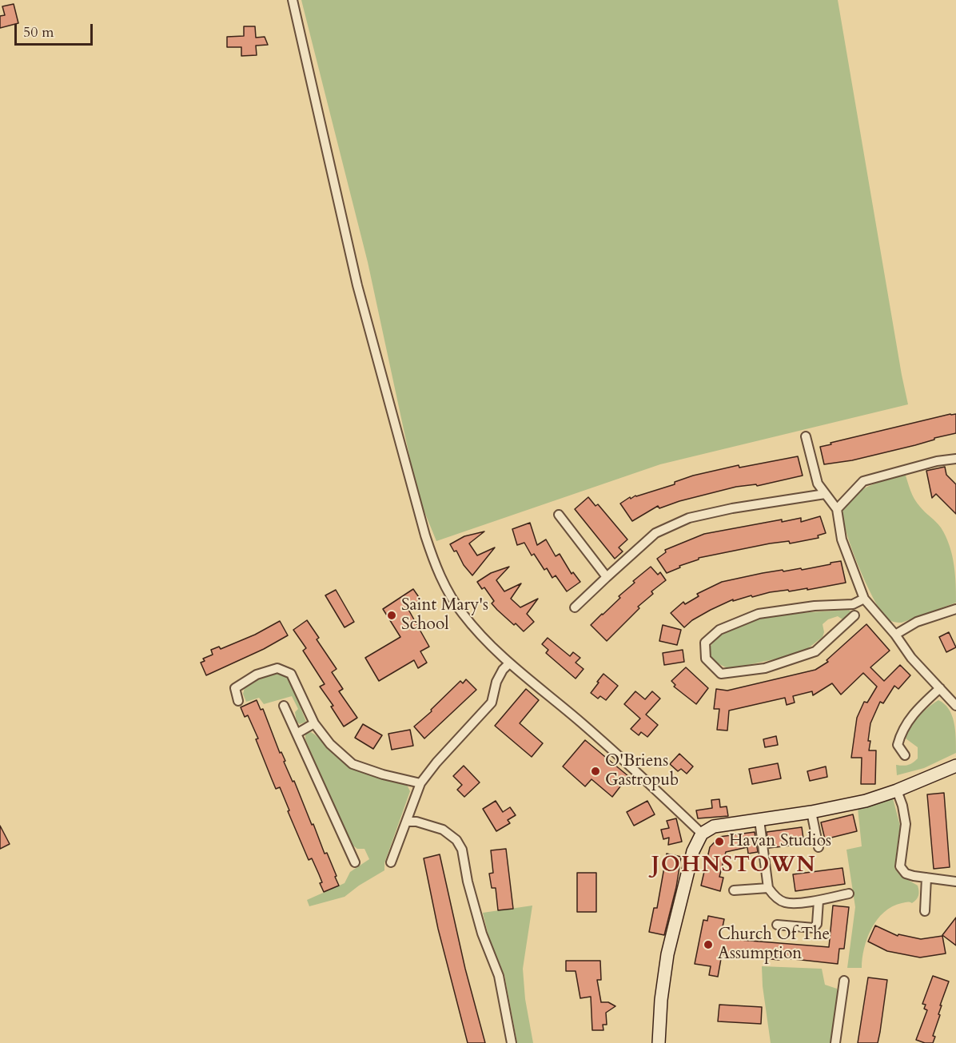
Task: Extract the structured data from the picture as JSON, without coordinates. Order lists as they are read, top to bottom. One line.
{"districts":["JOHNSTOWN"],"places":["Saint Mary's School","O'Briens Gastropub","Havan Studios","Church Of The Assumption"],"scale_bar":"50 m"}
